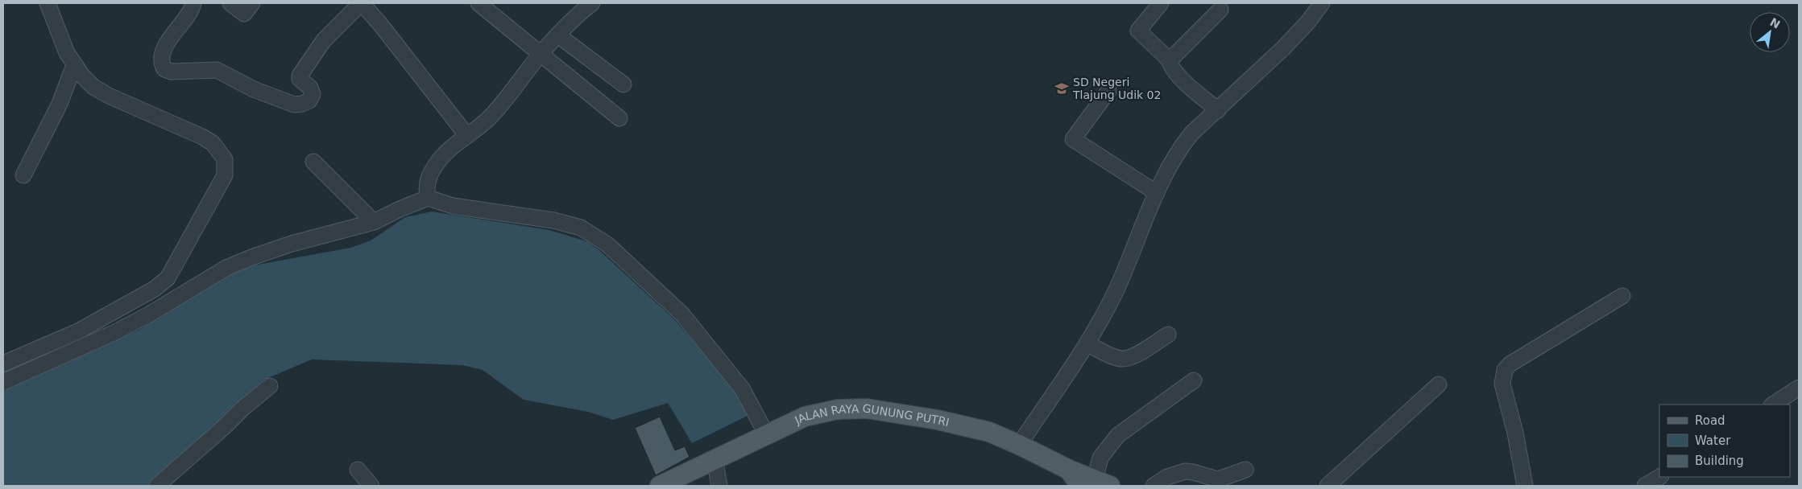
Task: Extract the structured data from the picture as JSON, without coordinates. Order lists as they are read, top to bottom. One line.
{"streets":{"main road":["JALAN RAYA GUNUNG PUTRI"]},"places":{"school or university":["SD Negeri Tlajung Udik 02"]},"legend":["Road","Water","Building"],"north":"top right"}
